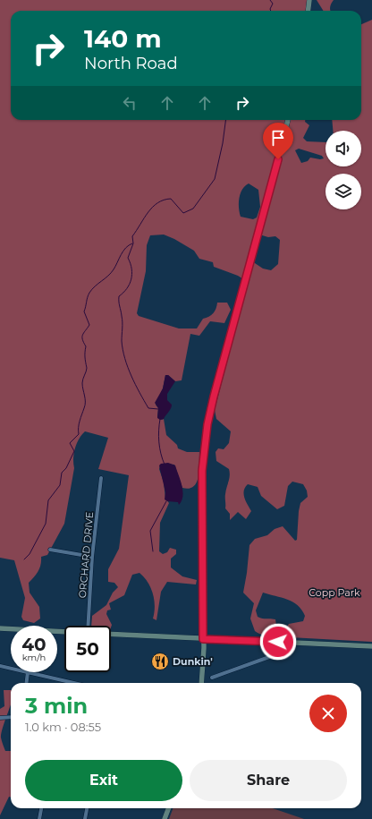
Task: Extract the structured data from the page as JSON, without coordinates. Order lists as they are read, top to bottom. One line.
{"streets":{"street":["ORCHARD DRIVE"]},"parks":["Copp Park"],"places":{"restaurant":["Dunkin'"]},"page":{"turn":["140 m","North Road"],"speed":"40 km/h","limit":"50","heading":["3 min","1.0 km · 08:55"],"buttons":["Exit","Share"]}}
